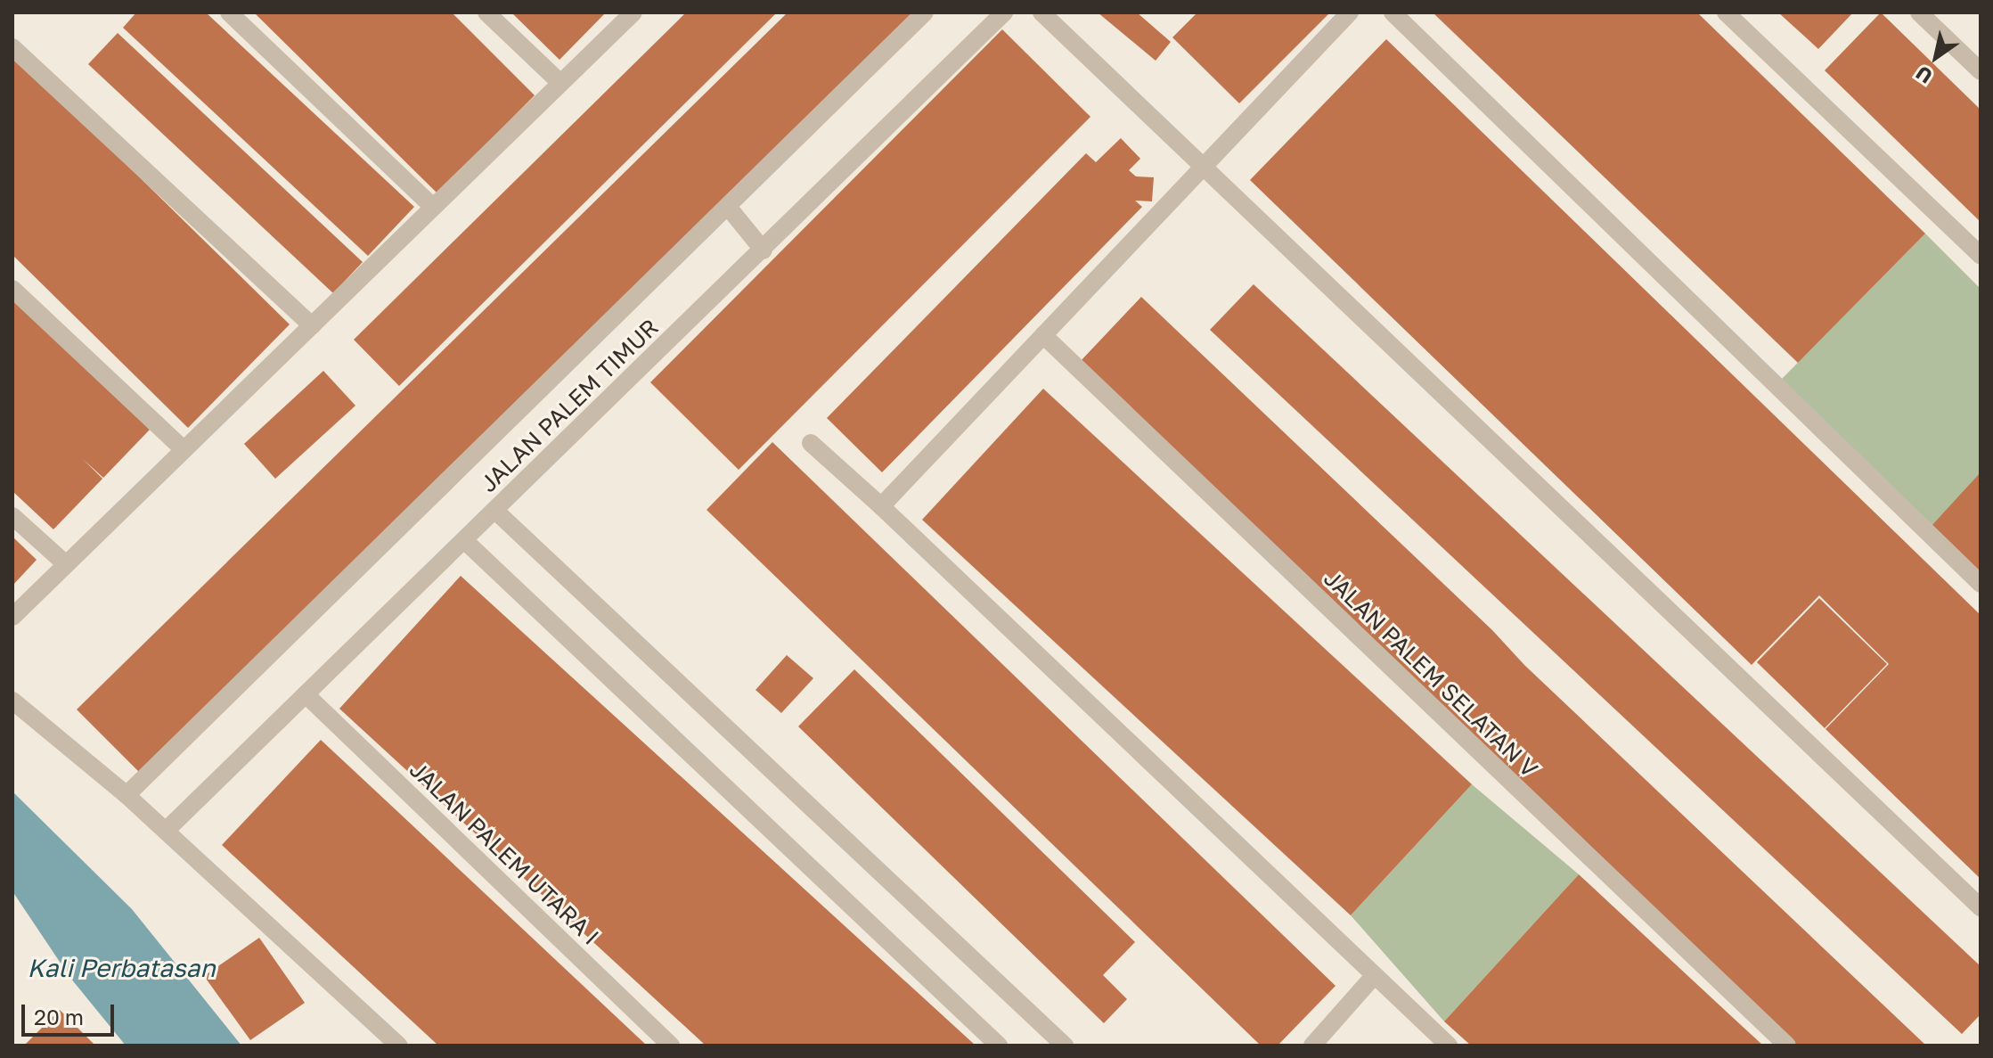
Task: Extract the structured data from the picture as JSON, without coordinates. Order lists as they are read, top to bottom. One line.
{"streets":{"street":["JALAN PALEM TIMUR","JALAN PALEM SELATAN V","JALAN PALEM UTARA I"]},"crossings":[["JALAN PALEM TIMUR","JALAN PALEM UTARA I"]],"water":["Kali Perbatasan"],"scale_bar":"20 m","north":"bottom left"}
